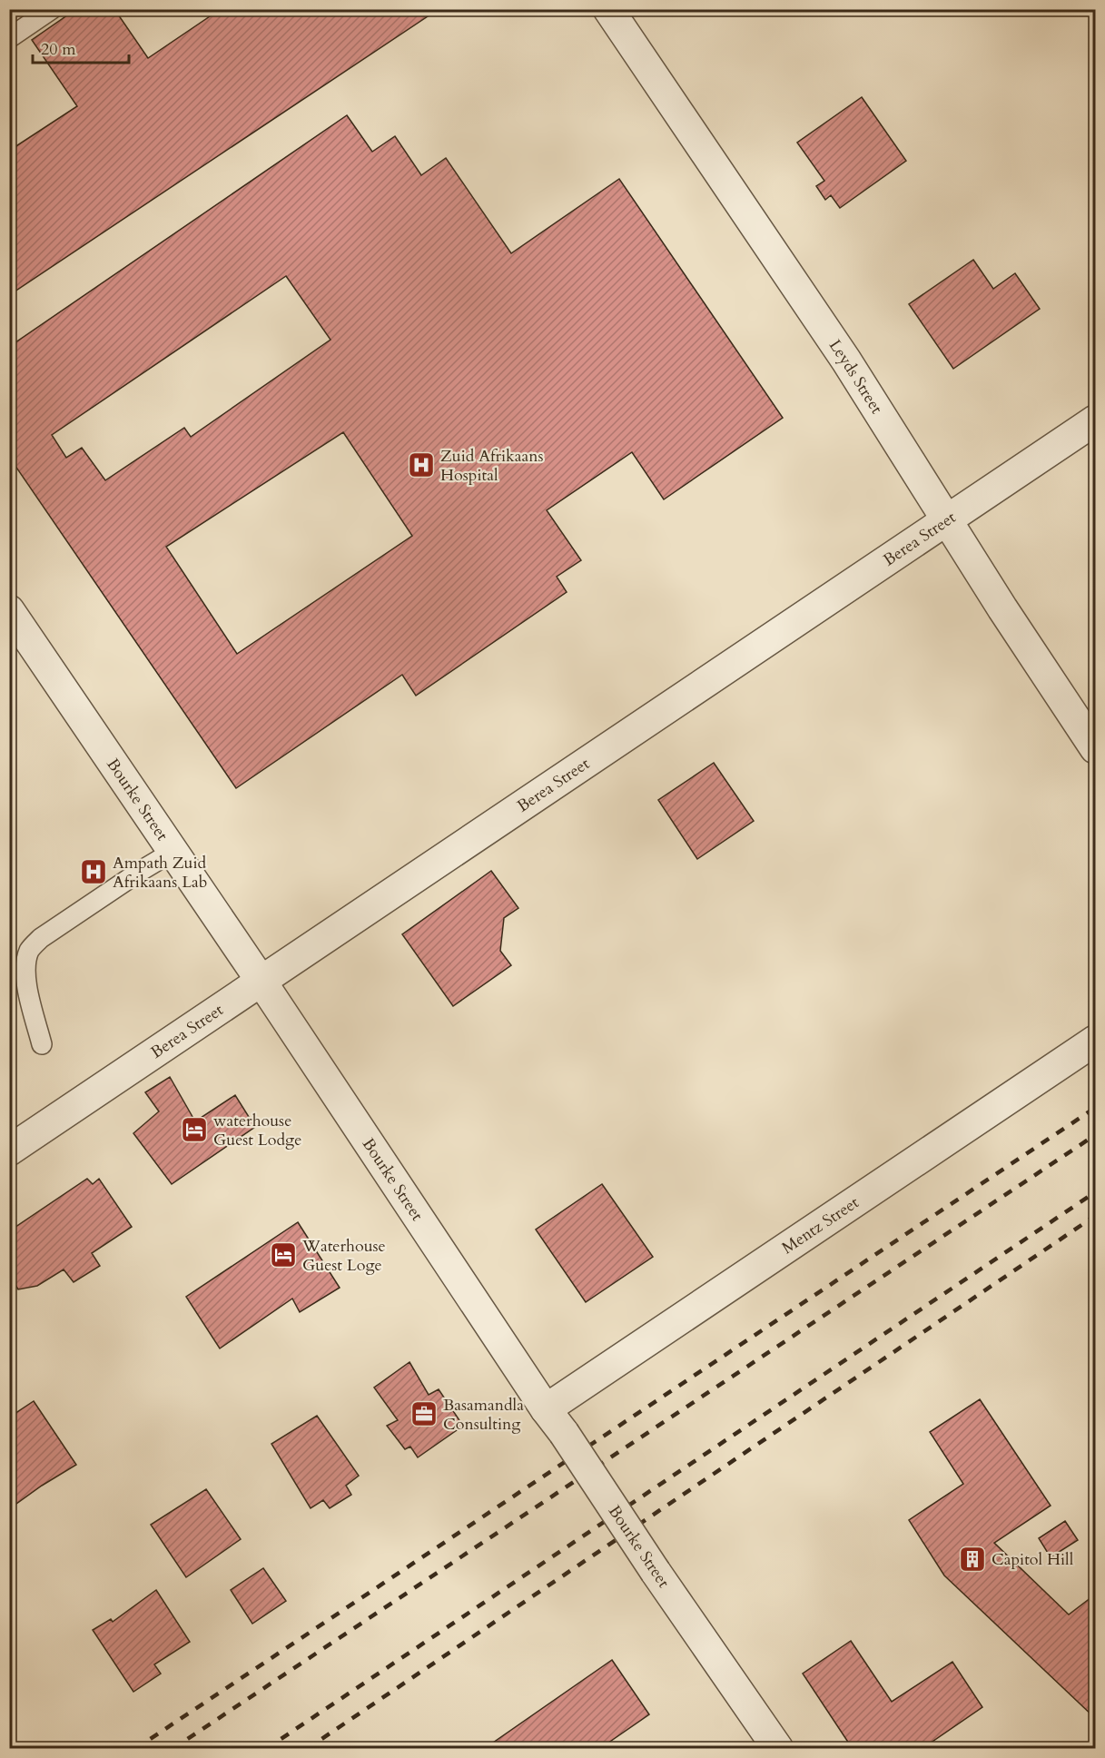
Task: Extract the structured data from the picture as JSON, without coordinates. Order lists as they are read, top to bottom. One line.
{"streets":{"street":["Leyds Street","Berea Street","Bourke Street","Mentz Street"]},"crossings":[["Leyds Street","Berea Street"],["Berea Street","Bourke Street"],["Bourke Street","Mentz Street"]],"places":{"hospital":["Zuid Afrikaans Hospital","Ampath Zuid Afrikaans Lab"],"hotel":["waterhouse Guest Lodge","Waterhouse Guest Loge"],"office":["Basamandla Consulting"],"building":["Capitol Hill"]},"scale_bar":"20 m"}
